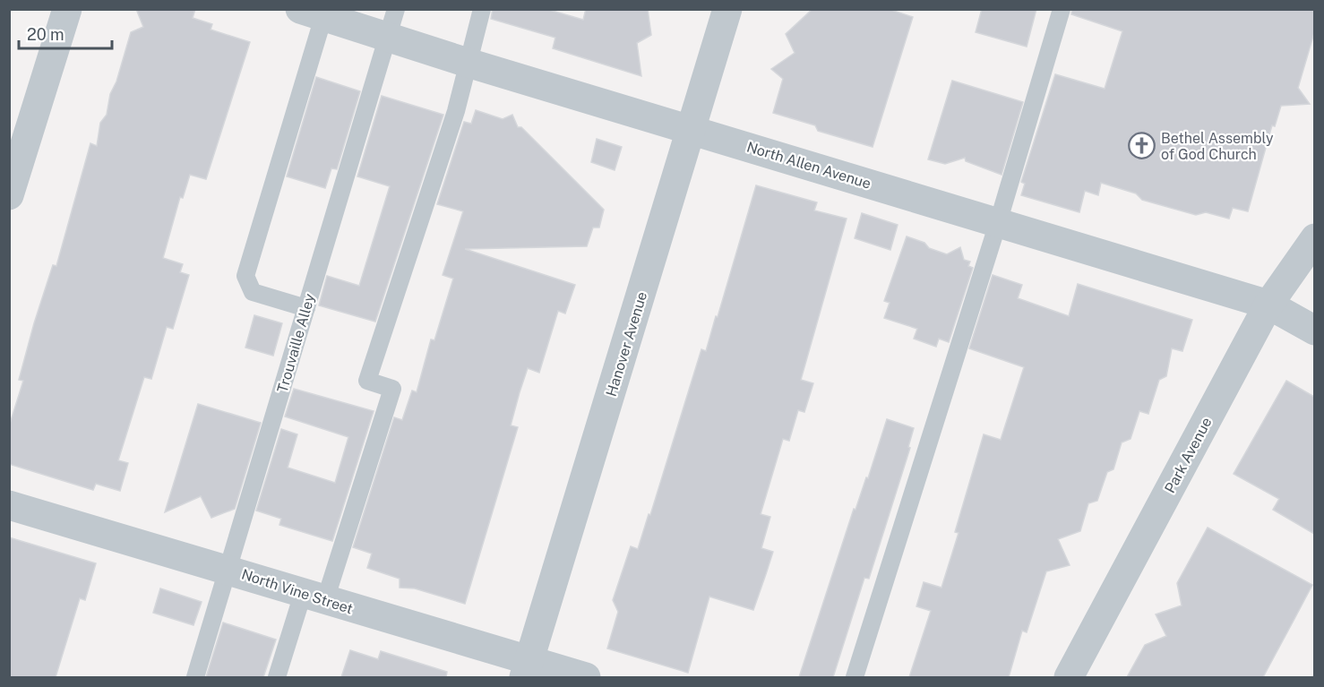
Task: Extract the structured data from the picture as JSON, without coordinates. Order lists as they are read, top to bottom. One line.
{"streets":{"street":["North Allen Avenue","Hanover Avenue","Park Avenue","North Vine Street"],"lane":["Trouvaille Alley"]},"crossings":[["North Allen Avenue","Trouvaille Alley"],["North Allen Avenue","Hanover Avenue"],["North Allen Avenue","Park Avenue"],["Trouvaille Alley","North Vine Street"],["Hanover Avenue","North Vine Street"]],"places":{"church":["Bethel Assembly of God Church"]},"scale_bar":"20 m"}
